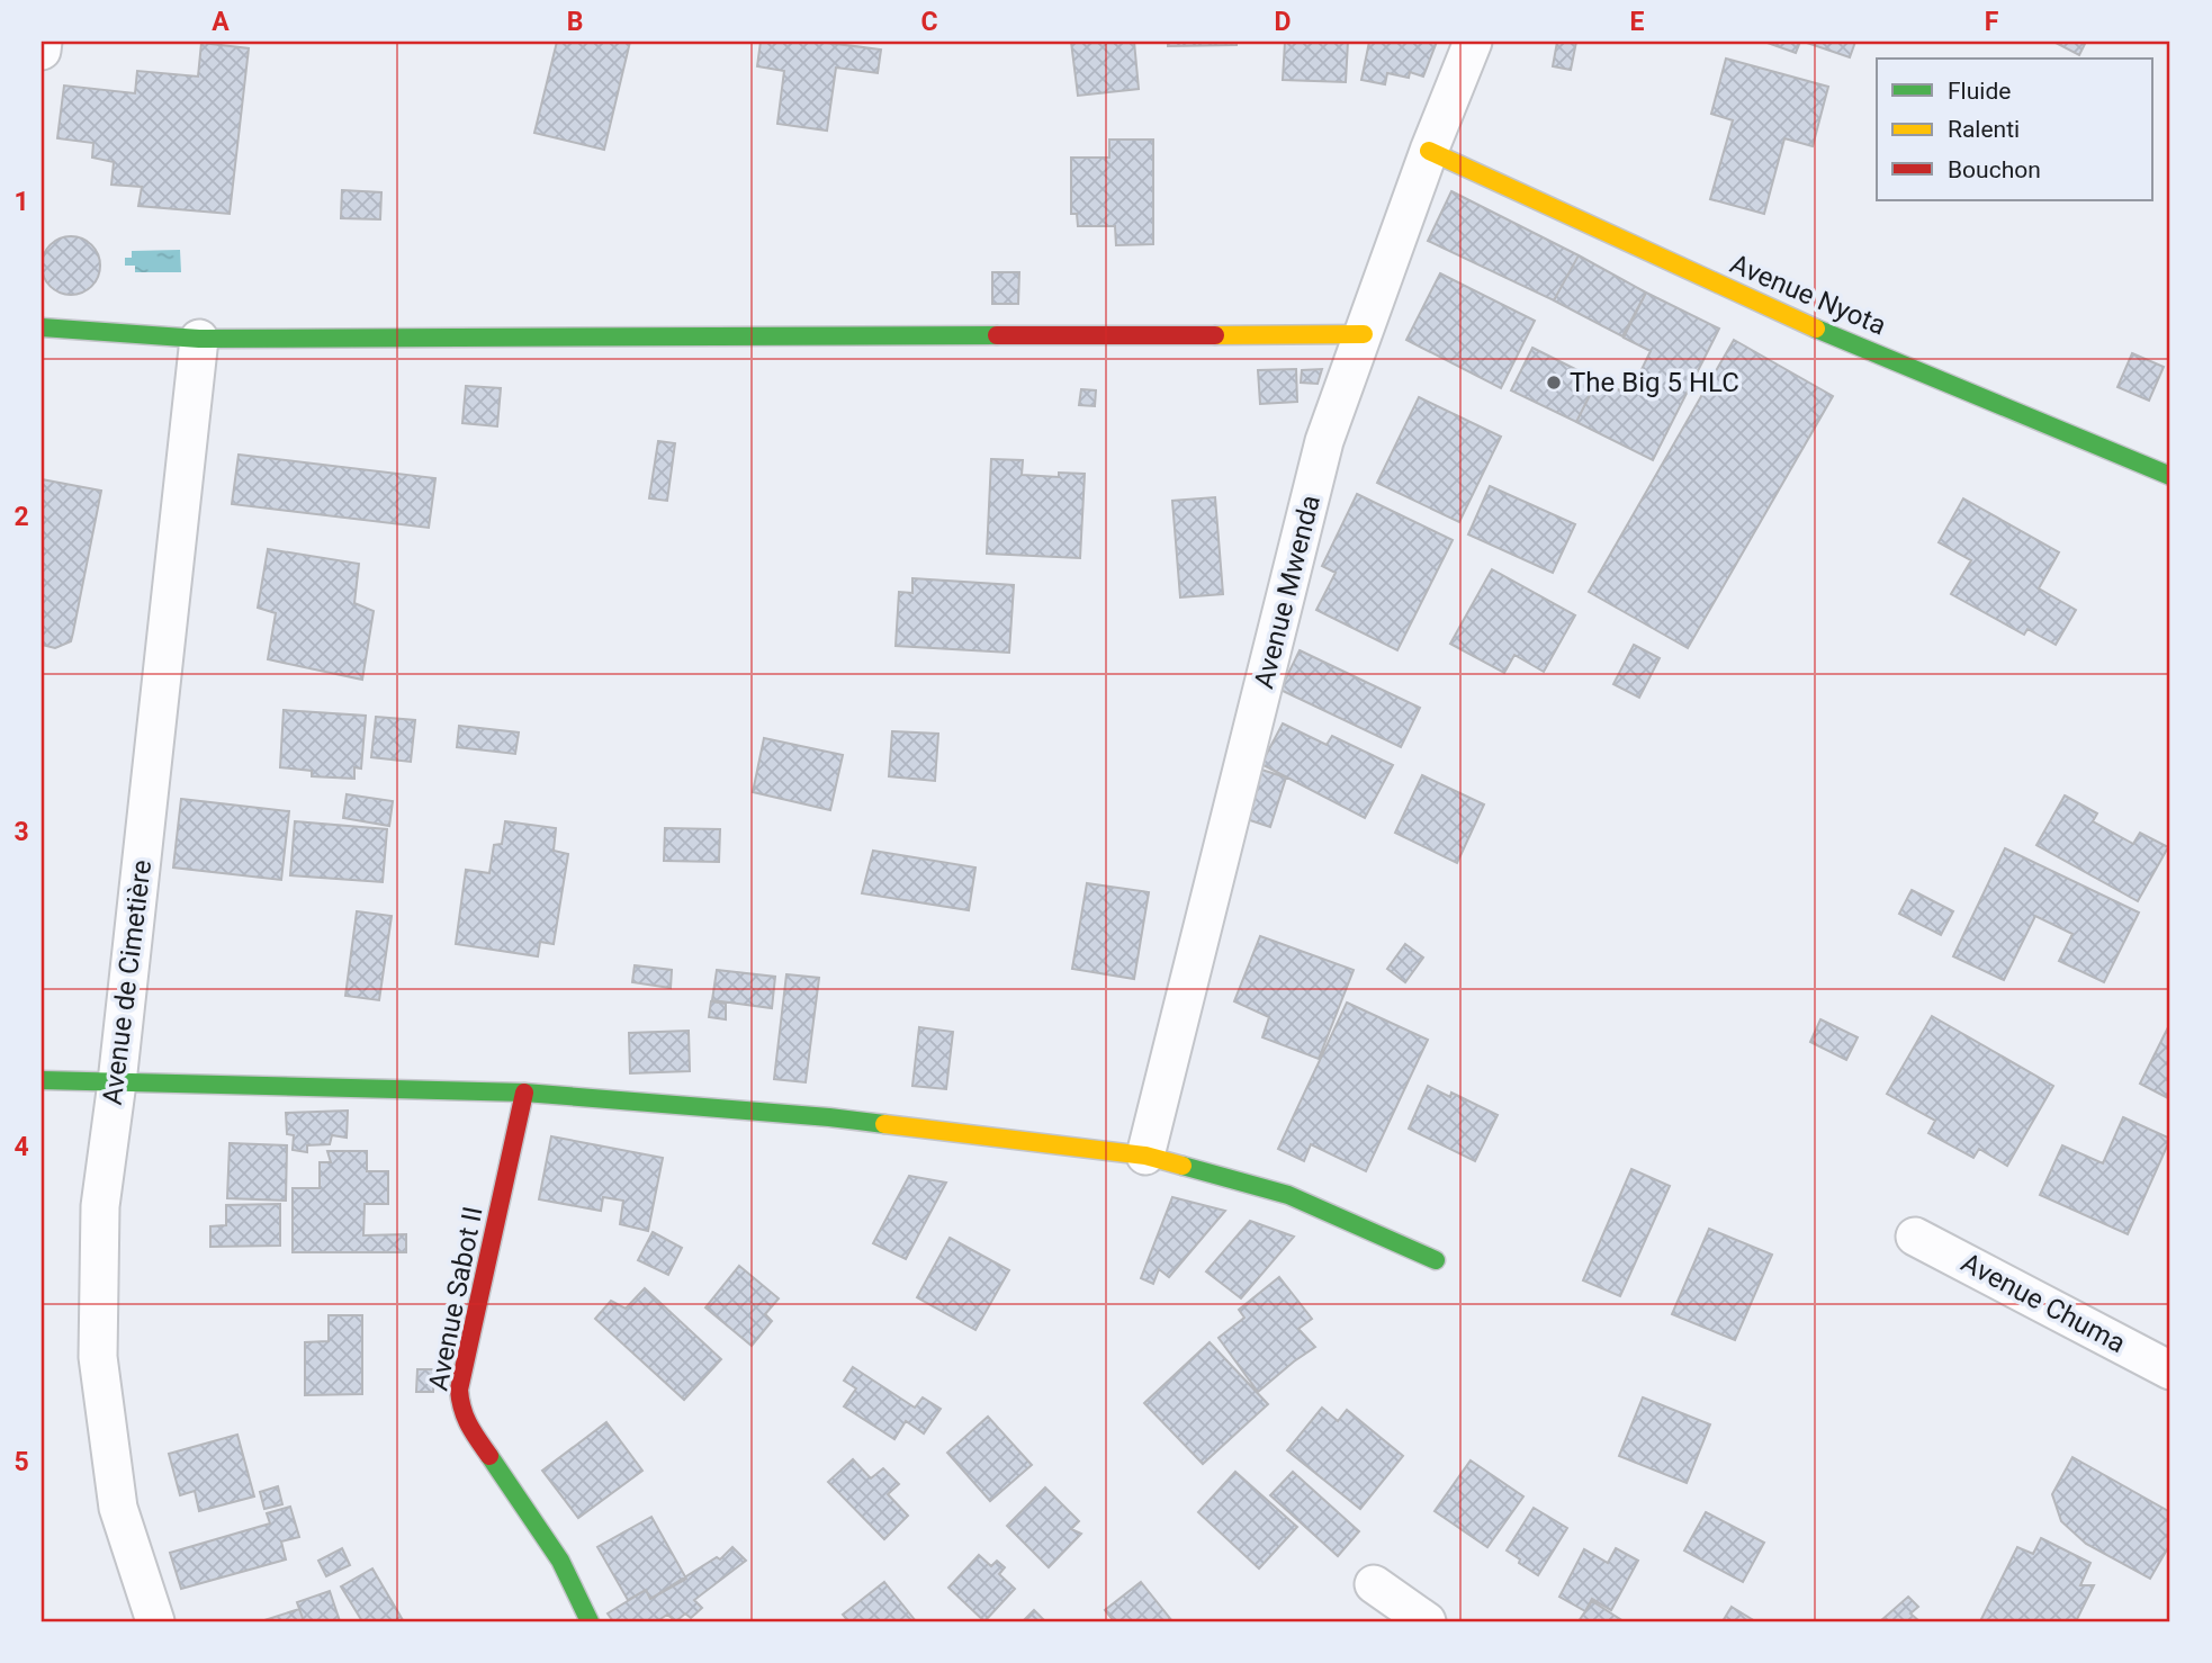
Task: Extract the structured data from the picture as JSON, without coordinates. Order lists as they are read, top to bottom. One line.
{"streets":{"street":["Avenue Nyota","Avenue Mwenda","Avenue de Cimetière","Avenue Sabot II","Avenue Chuma"]},"crossings":[["Avenue Nyota","Avenue Mwenda"]],"places":["The Big 5 HLC"],"legend":["Fluide","Ralenti","Bouchon"],"grid":{"columns":["A","B","C","D","E","F"],"rows":["1","2","3","4","5"]}}
